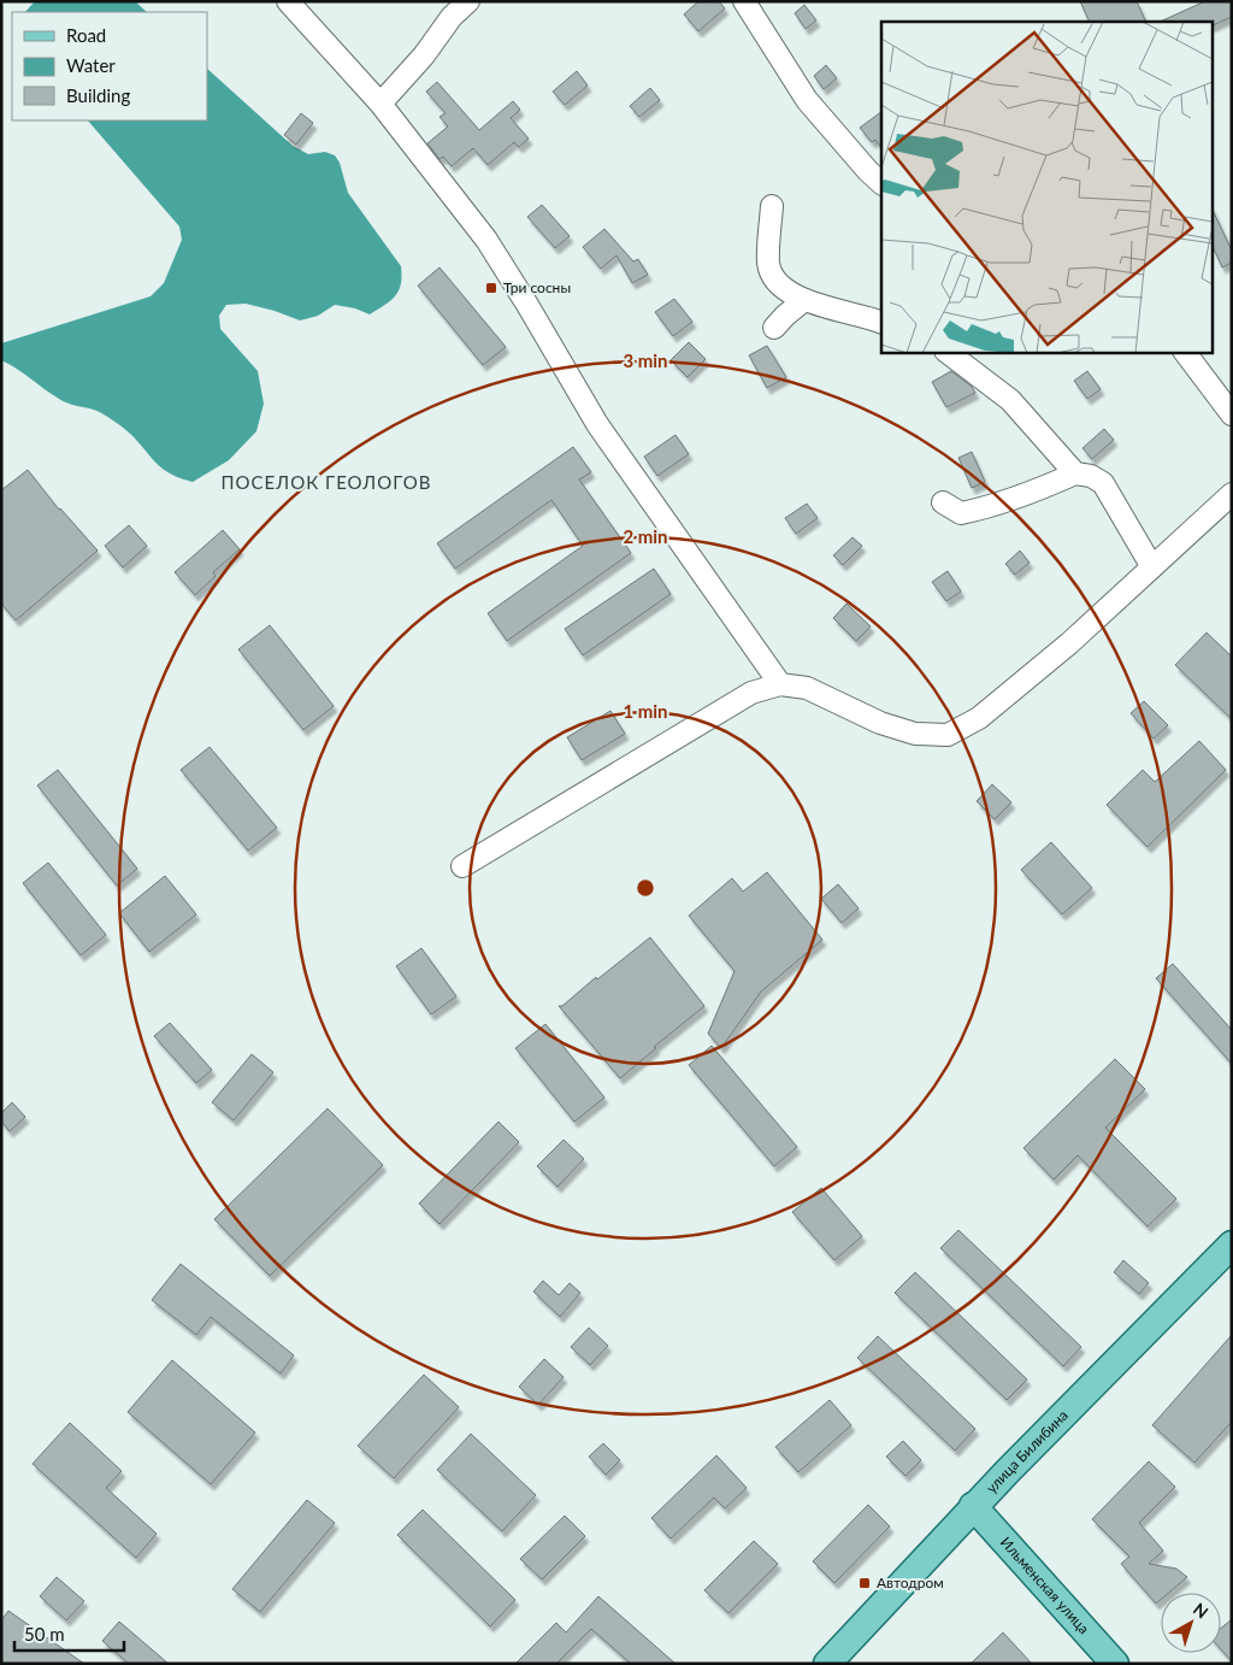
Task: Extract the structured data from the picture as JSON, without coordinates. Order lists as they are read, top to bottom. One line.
{"streets":{"main road":["улица Билибина","Ильменская улица"]},"crossings":[["улица Билибина","Ильменская улица"]],"districts":["ПОСЕЛОК ГЕОЛОГОВ"],"places":{"transit":["Три сосны","Автодром"]},"legend":["Road","Water","Building"],"scale_bar":"50 m","north":"top right","rings":["3 min","2 min","1 min"]}
